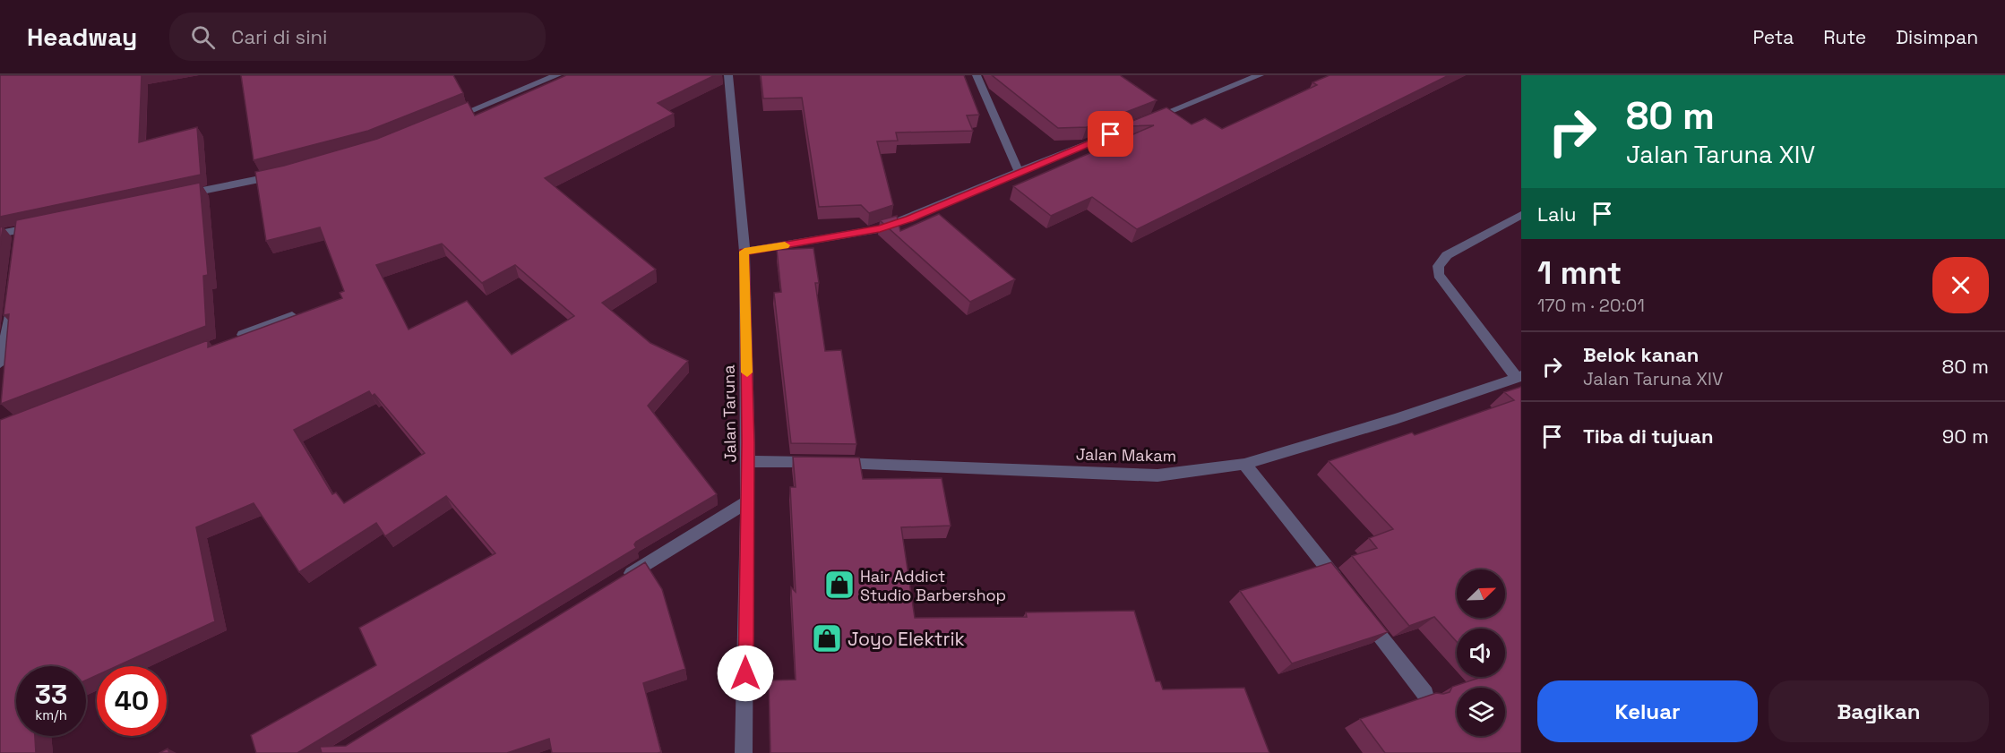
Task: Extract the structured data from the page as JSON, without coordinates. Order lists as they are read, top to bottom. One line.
{"streets":{"street":["Jalan Taruna","Jalan Makam"]},"crossings":[["Jalan Taruna","Jalan Makam"]],"places":{"shop":["Hair Addict Studio Barbershop","Joyo Elektrik"]},"north":"top right","page":{"header":"Headway","search":"Cari di sini","nav":["Peta","Rute","Disimpan"],"turn":["80 m","Jalan Taruna XIV"],"then":"Lalu","heading":["1 mnt","170 m · 20:01"],"list":[{"name":"Belok kanan","note":"Jalan Taruna XIV","value":"80 m"},{"name":"Tiba di tujuan","value":"90 m"}],"speed":"33 km/h","limit":"40","buttons":["Keluar","Bagikan"]}}
